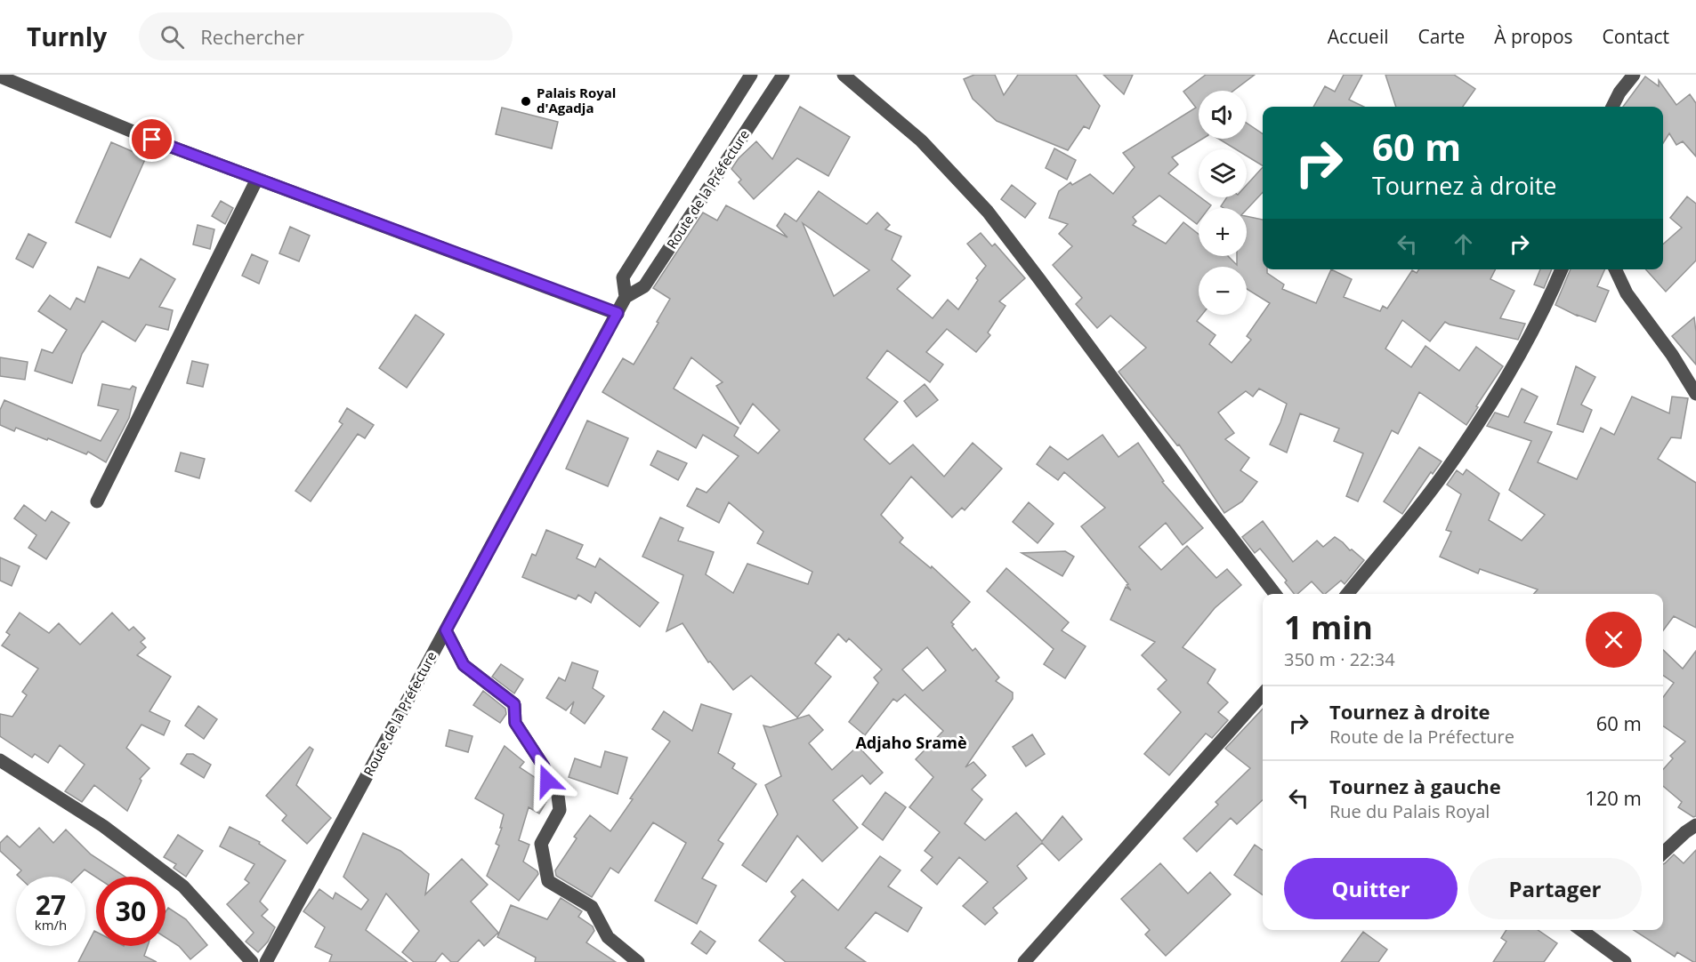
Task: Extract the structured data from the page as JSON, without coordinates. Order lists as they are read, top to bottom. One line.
{"streets":{"street":["Route de la Préfecture"]},"districts":["Adjaho Sramè"],"places":["Palais Royal d'Agadja"],"page":{"header":"Turnly","search":"Rechercher","nav":["Accueil","Carte","À propos","Contact"],"map_buttons":["+","−"],"turn":["60 m","Tournez à droite"],"heading":["1 min","350 m · 22:34"],"list":[{"name":"Tournez à droite","note":"Route de la Préfecture","value":"60 m"},{"name":"Tournez à gauche","note":"Rue du Palais Royal","value":"120 m"}],"buttons":["Quitter","Partager"],"speed":"27 km/h","limit":"30"}}
